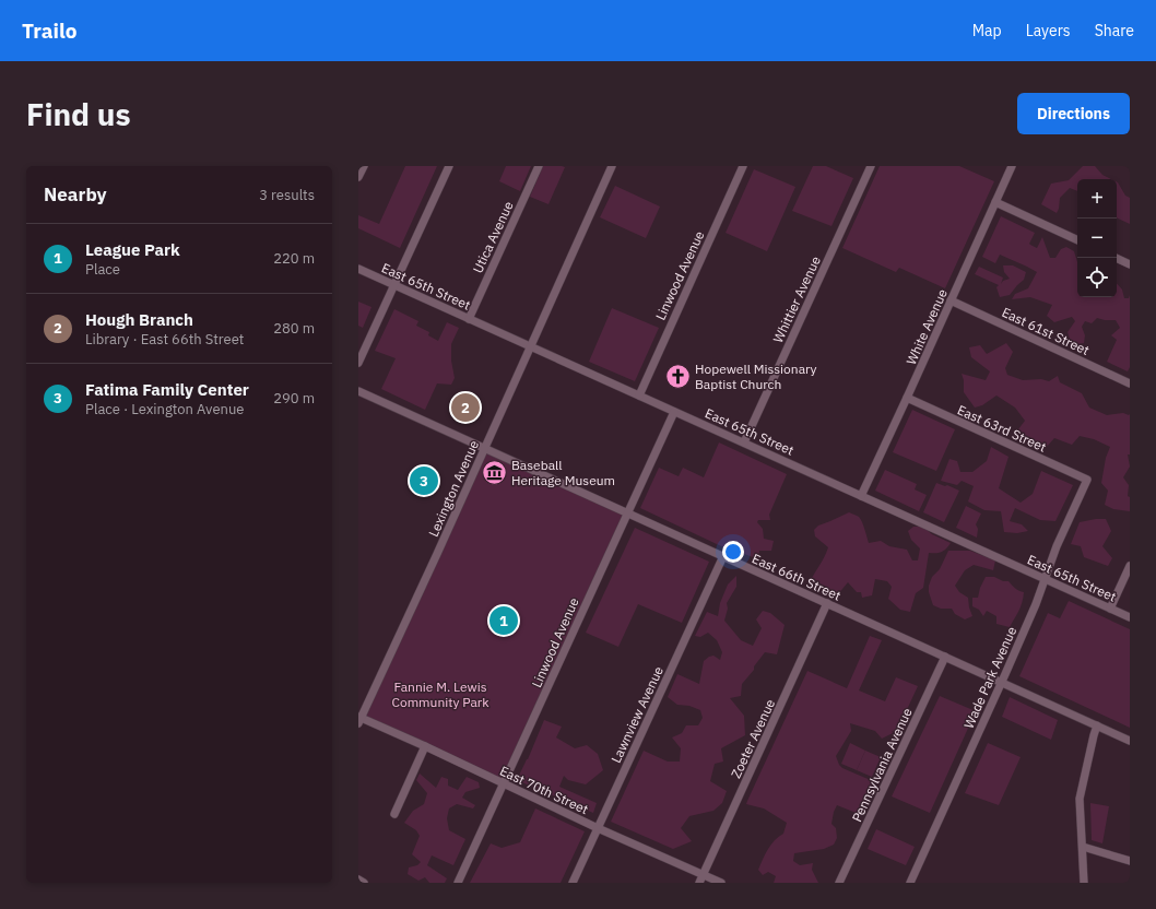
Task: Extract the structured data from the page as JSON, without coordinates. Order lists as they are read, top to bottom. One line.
{"streets":{"street":["Utica Avenue","Linwood Avenue","East 65th Street","Whittier Avenue","White Avenue","East 61st Street","East 63rd Street","Lexington Avenue","East 66th Street","Wade Park Avenue","Lawnview Avenue","Zoeter Avenue","Pennsylvania Avenue","East 70th Street"]},"crossings":[["Utica Avenue","East 65th Street"],["Linwood Avenue","East 65th Street"],["Linwood Avenue","East 66th Street"],["Linwood Avenue","East 70th Street"],["East 65th Street","Whittier Avenue"],["East 65th Street","White Avenue"],["East 65th Street","Lexington Avenue"],["East 65th Street","Wade Park Avenue"],["White Avenue","East 61st Street"],["White Avenue","East 63rd Street"],["East 63rd Street","Wade Park Avenue"],["Lexington Avenue","East 66th Street"],["Lexington Avenue","East 70th Street"],["East 66th Street","Wade Park Avenue"],["East 66th Street","Lawnview Avenue"],["East 66th Street","Zoeter Avenue"],["East 66th Street","Pennsylvania Avenue"],["Lawnview Avenue","East 70th Street"],["Zoeter Avenue","East 70th Street"]],"parks":["Fannie M. Lewis Community Park"],"places":{"church":["Hopewell Missionary Baptist Church"],"museum":["Baseball Heritage Museum"]},"page":{"header":"Trailo","nav":["Map","Layers","Share"],"buttons":"Directions","title":"Find us","heading":["Nearby","3 results"],"map_buttons":["+","−"],"list":[{"mark":"1","name":"League Park","note":"Place","value":"220 m"},{"mark":"2","name":"Hough Branch","note":"Library · East 66th Street","value":"280 m"},{"mark":"3","name":"Fatima Family Center","note":"Place · Lexington Avenue","value":"290 m"}],"pins":["2","3","1"]}}
